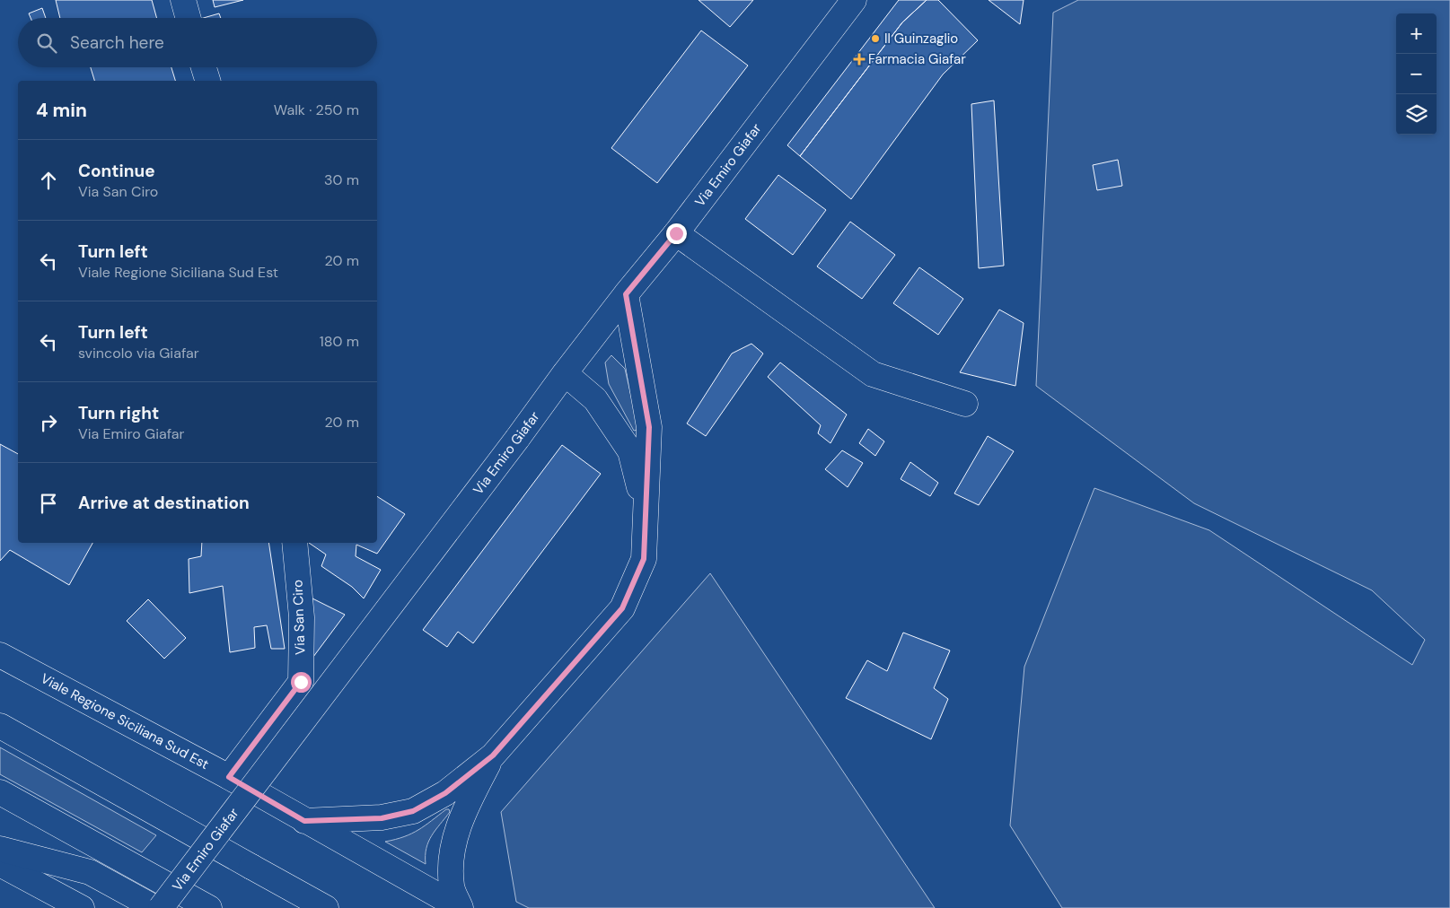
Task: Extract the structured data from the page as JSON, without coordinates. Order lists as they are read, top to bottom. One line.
{"streets":{"main road":["Via Emiro Giafar","Via San Ciro","Viale Regione Siciliana Sud Est"]},"crossings":[["Via San Ciro","Viale Regione Siciliana Sud Est"]],"places":{"other":["Il Guinzaglio"],"health":["Farmacia Giafar"]},"page":{"map_buttons":["+","−"],"search":"Search here","heading":["4 min","Walk · 250 m"],"list":[["Continue","Via San Ciro","30 m"],["Turn left","Viale Regione Siciliana Sud Est","20 m"],["Turn left","svincolo via Giafar","180 m"],["Turn right","Via Emiro Giafar","20 m"],"Arrive at destination"]}}
